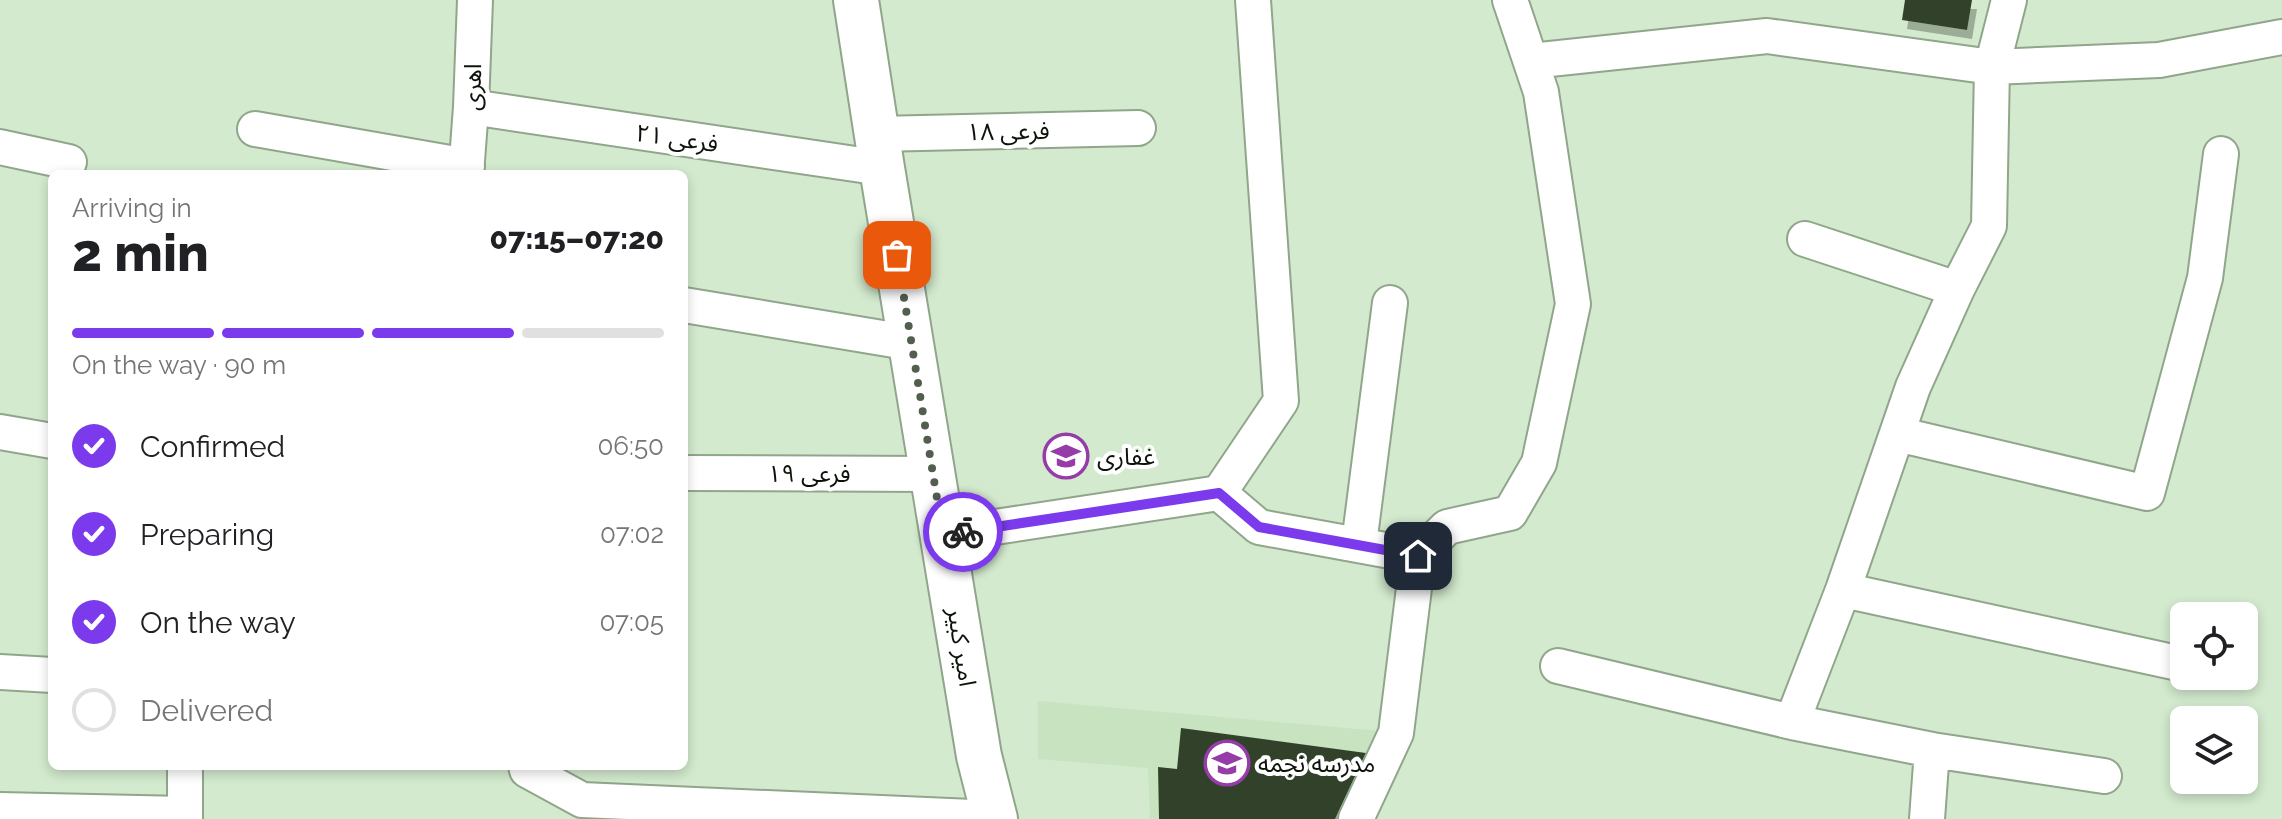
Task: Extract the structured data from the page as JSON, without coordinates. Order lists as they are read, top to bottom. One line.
{"streets":{"main road":["امیر کبیر"],"street":["اهری","فرعی ۱۸","فرعی ۲۱","فرعی ۱۹"]},"crossings":[["اهری","فرعی ۲۱"],["فرعی ۱۸","فرعی ۲۱"],["فرعی ۱۸","امیر کبیر"],["فرعی ۲۱","امیر کبیر"],["فرعی ۱۹","امیر کبیر"]],"places":{"school or university":["غفاری","مدرسه نجمه"]},"page":{"heading":["2 min","Arriving in","07:15–07:20"],"bar":"On the way · 90 m","list":[["Confirmed","06:50"],["Preparing","07:02"],["On the way","07:05"],"Delivered"]}}
